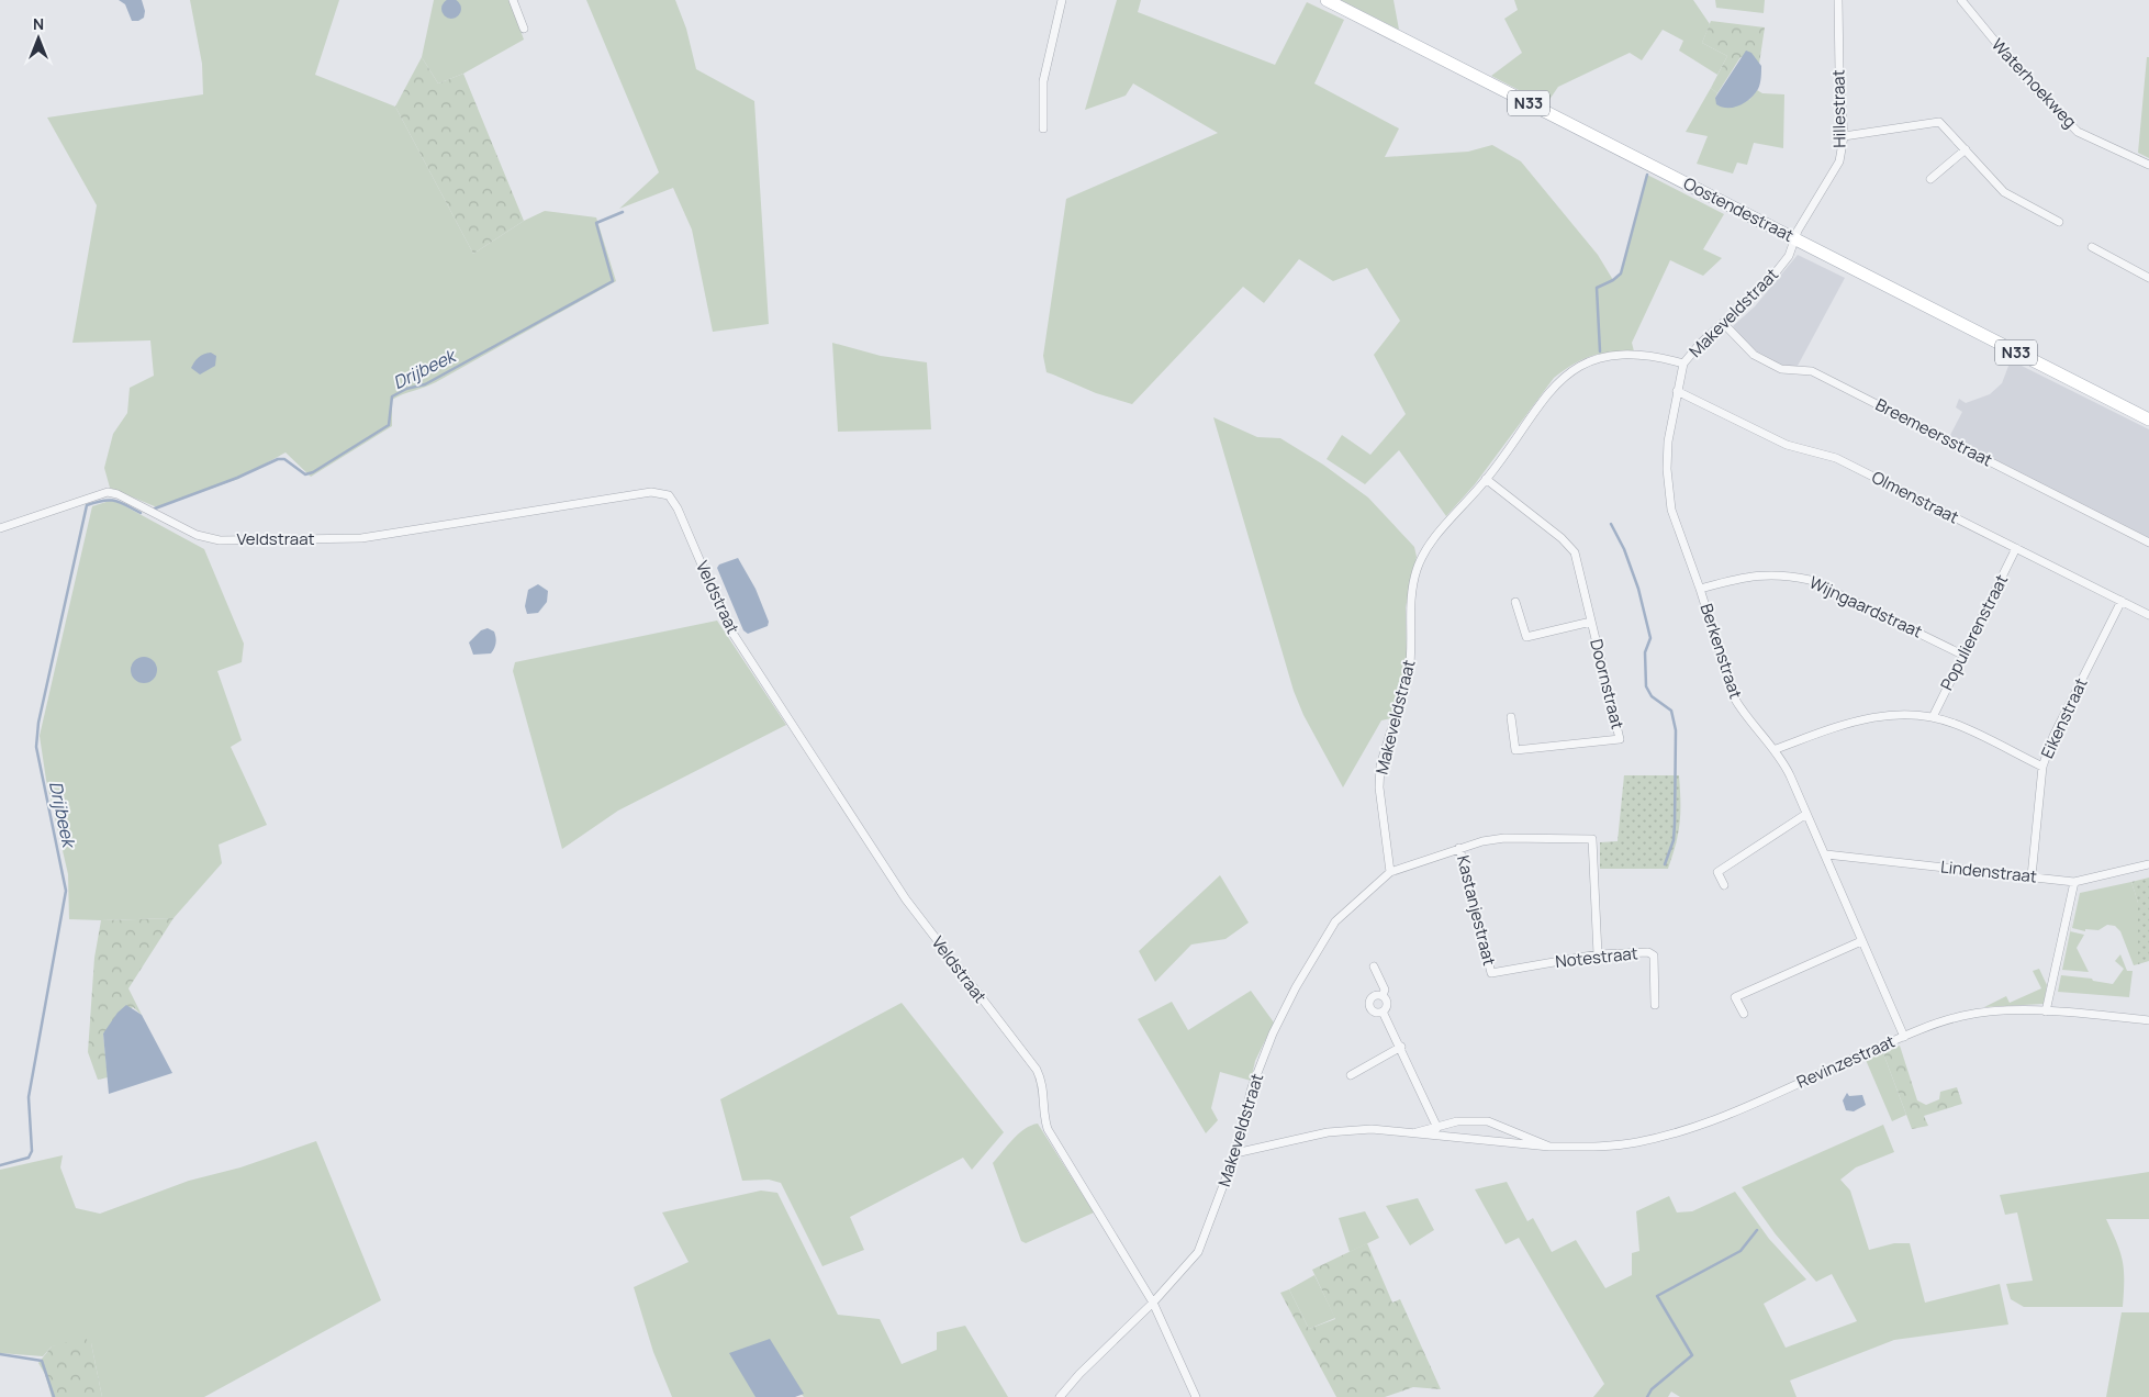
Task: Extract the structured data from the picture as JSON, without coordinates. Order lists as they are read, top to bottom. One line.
{"streets":{"main road":["N33","Oostendestraat"],"street":["Waterhoekweg","Hillestraat","Makeveldstraat","Breemeersstraat","Olmenstraat","Veldstraat","Wijngaardstraat","Populierenstraat","Berkenstraat","Doornstraat","Eikenstraat","Lindenstraat","Kastanjestraat","Notestraat","Revinzestraat"]},"crossings":[["Hillestraat","Oostendestraat"],["Hillestraat","Makeveldstraat"],["Oostendestraat","Makeveldstraat"],["Makeveldstraat","Breemeersstraat"],["Makeveldstraat","Veldstraat"],["Makeveldstraat","Berkenstraat"],["Makeveldstraat","Doornstraat"],["Makeveldstraat","Revinzestraat"],["Olmenstraat","Populierenstraat"],["Olmenstraat","Berkenstraat"],["Olmenstraat","Eikenstraat"],["Wijngaardstraat","Populierenstraat"],["Wijngaardstraat","Berkenstraat"],["Berkenstraat","Lindenstraat"],["Berkenstraat","Revinzestraat"],["Eikenstraat","Lindenstraat"],["Kastanjestraat","Notestraat"]],"water":["Drijbeek"],"north":"top"}
